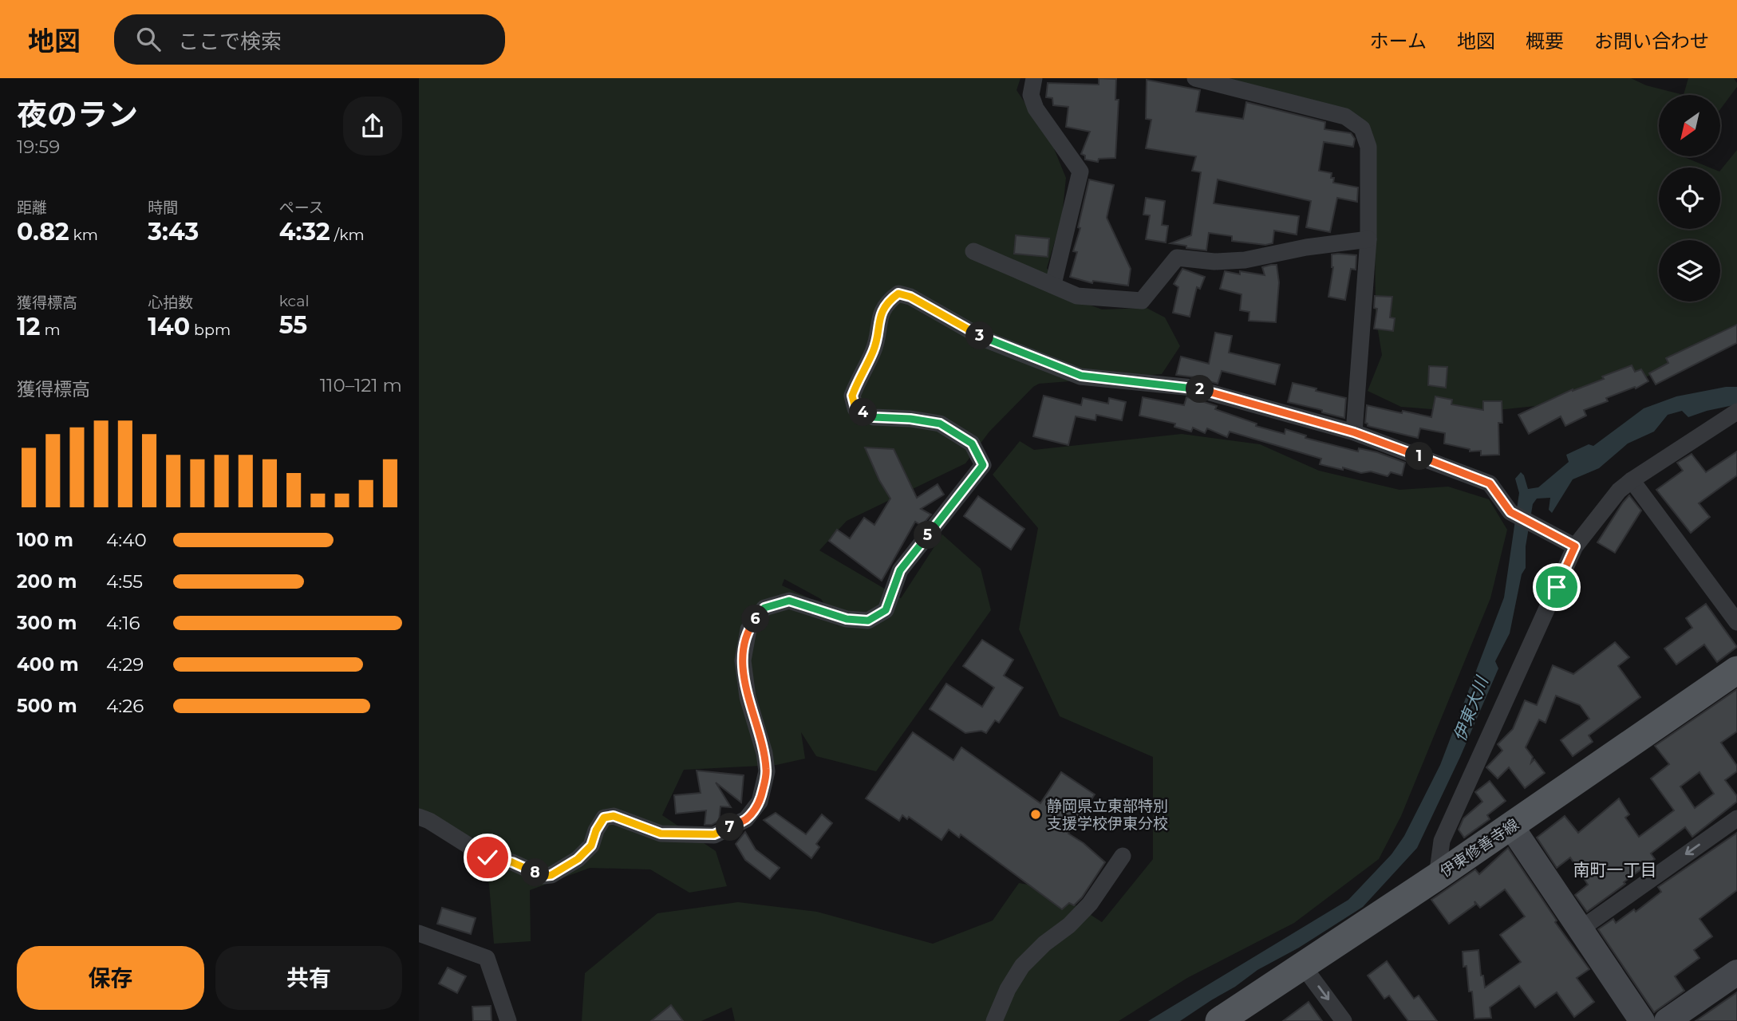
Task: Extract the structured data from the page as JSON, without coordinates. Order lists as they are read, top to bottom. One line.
{"streets":{"main road":["伊東修善寺線"]},"districts":["南町一丁目"],"water":["伊東大川"],"places":["静岡県立東部特別 支援学校伊東分校"],"north":"bottom left","page":{"header":"地図","search":"ここで検索","nav":["ホーム","地図","概要","お問い合わせ"],"heading":["夜のラン","19:59"],"stats":[["距離","0.82 km"],["時間","3:43"],["ペース","4:32 /km"],["獲得標高","12 m"],["心拍数","140 bpm"],["kcal","55"]],"pins":["3","2","4","1","5","6","7","8"],"chart":["獲得標高","110–121 m"],"list":[{"name":"100 m","note":"4:40"},{"name":"200 m","note":"4:55"},{"name":"300 m","note":"4:16"},{"name":"400 m","note":"4:29"},{"name":"500 m","note":"4:26"}],"buttons":["保存","共有"]}}
